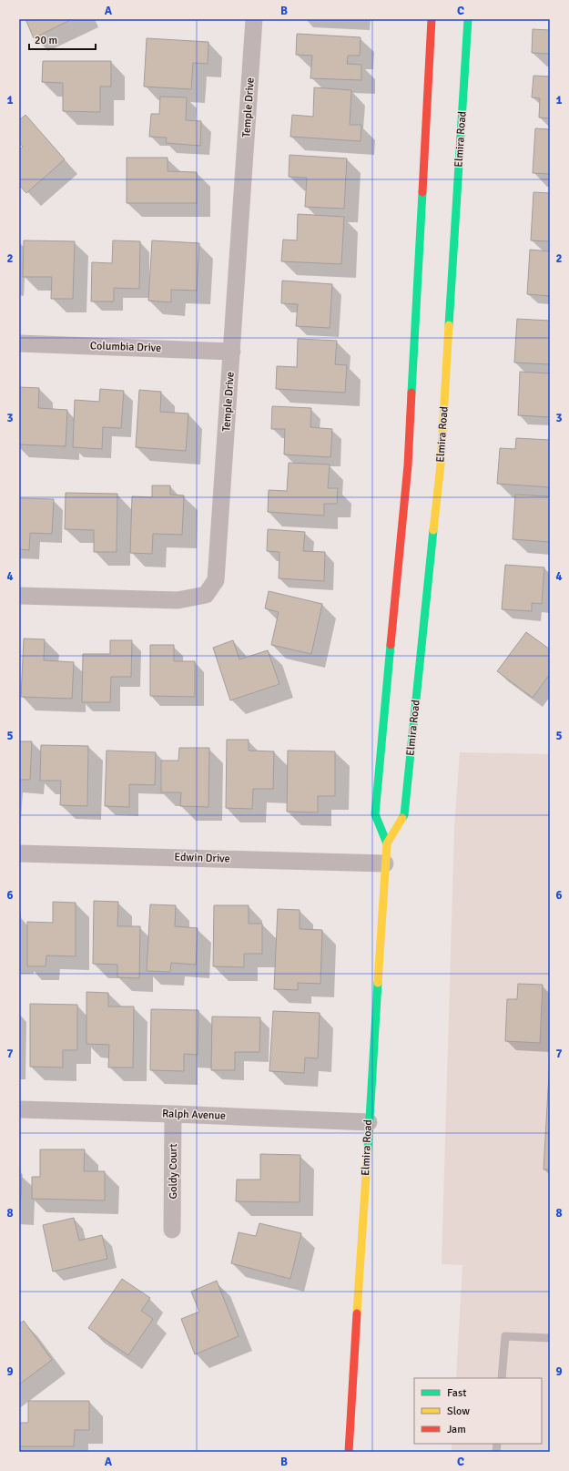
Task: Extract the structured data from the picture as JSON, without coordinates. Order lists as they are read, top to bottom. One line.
{"streets":{"main road":["Elmira Road"],"street":["Temple Drive","Columbia Drive","Edwin Drive","Ralph Avenue","Goldy Court"]},"crossings":[["Temple Drive","Columbia Drive"],["Elmira Road","Edwin Drive"],["Elmira Road","Ralph Avenue"],["Ralph Avenue","Goldy Court"]],"legend":["Fast","Slow","Jam"],"scale_bar":"20 m","grid":{"columns":["A","B","C"],"rows":["1","2","3","4","5","6","7","8","9"]}}
